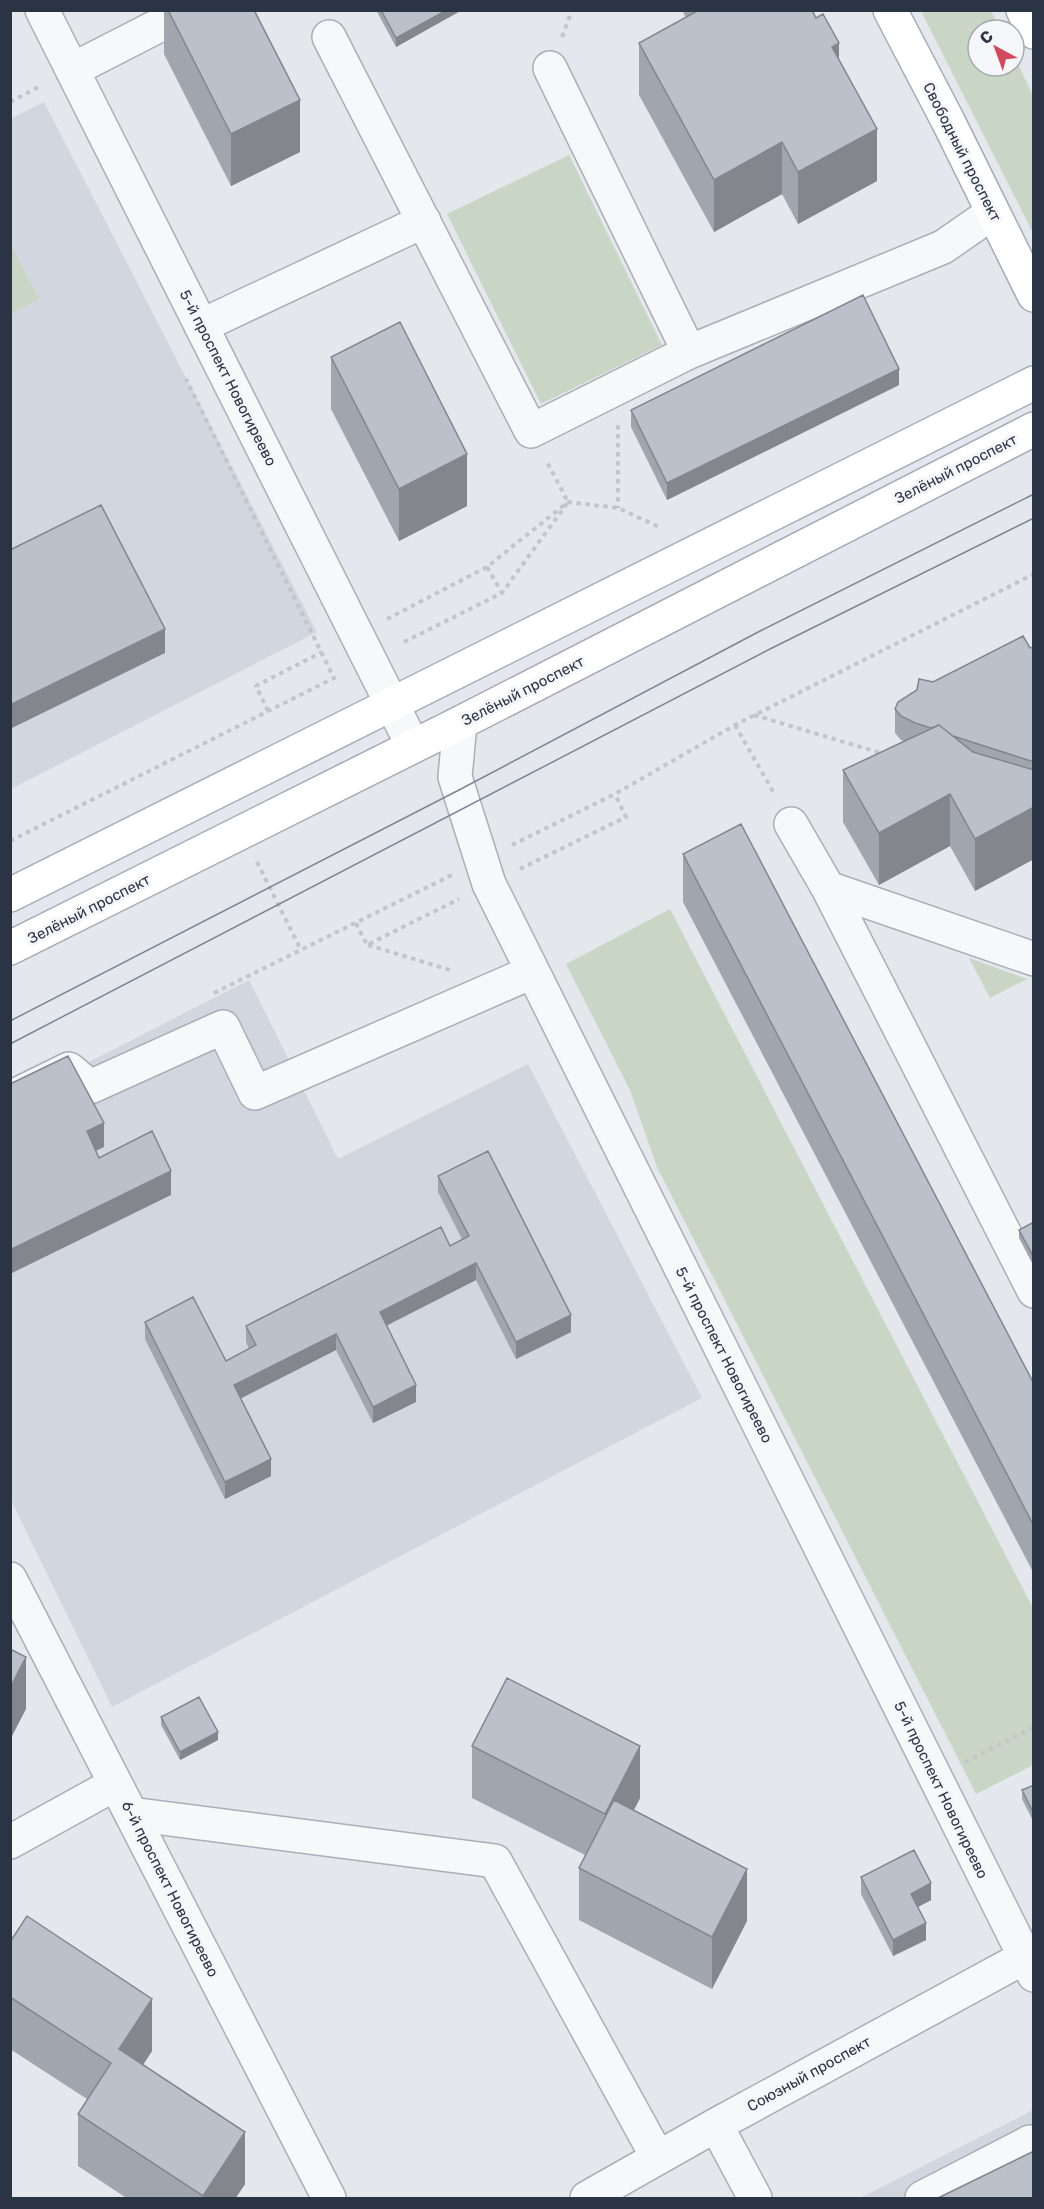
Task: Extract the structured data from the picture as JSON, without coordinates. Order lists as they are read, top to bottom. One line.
{"streets":{"main road":["Свободный проспект","Зелёный проспект"],"street":["5-й проспект Новогиреево","6-й проспект Новогиреево","Союзный проспект"]},"crossings":[["5-й проспект Новогиреево","Зелёный проспект"],["5-й проспект Новогиреево","Союзный проспект"]],"north":"top left"}
